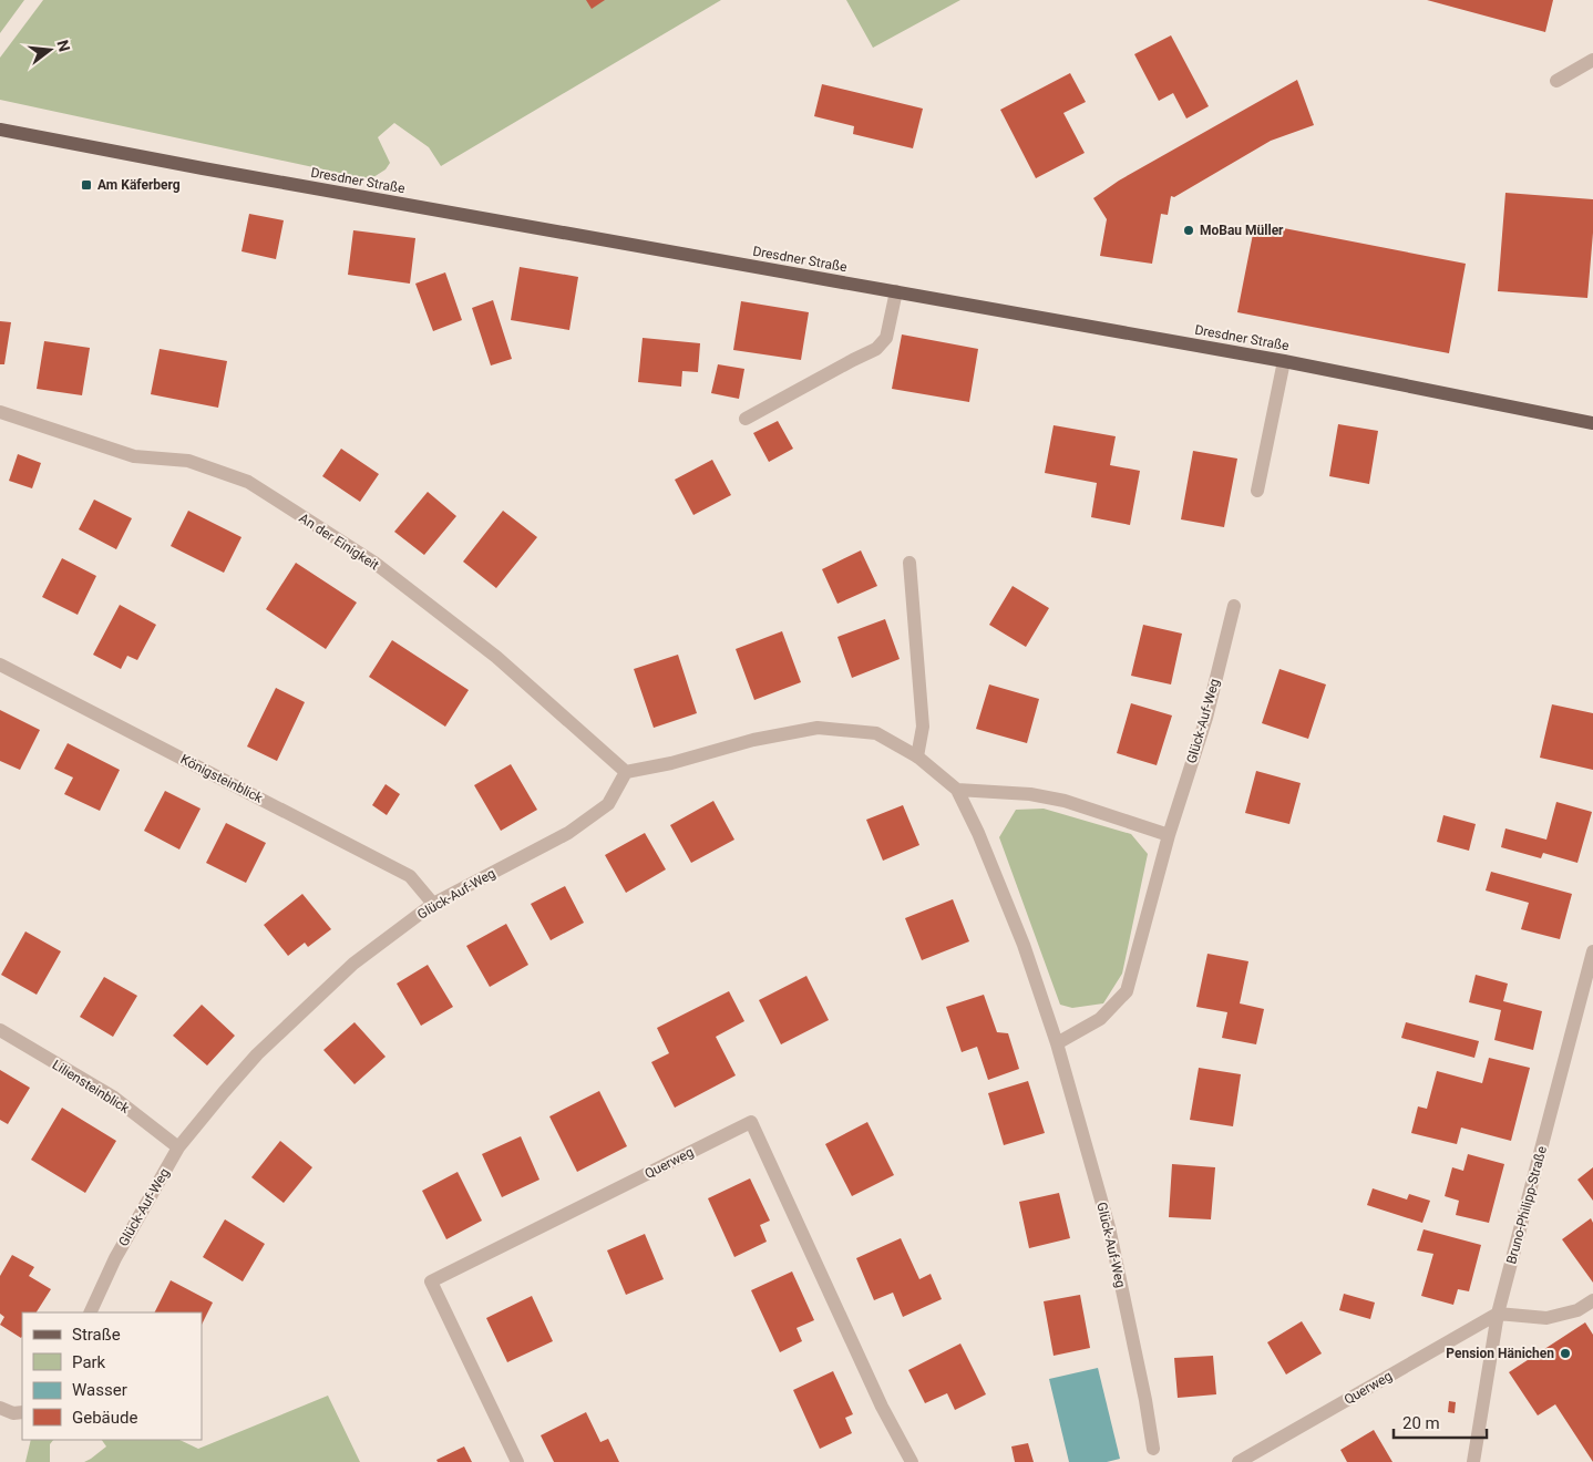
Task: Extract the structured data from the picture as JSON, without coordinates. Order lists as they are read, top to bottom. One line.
{"streets":{"main road":["Dresdner Straße"],"street":["An der Einigkeit","Glück-Auf-Weg","Königsteinblick","Liliensteinblick","Querweg","Bruno-Philipp-Straße"]},"crossings":[["An der Einigkeit","Glück-Auf-Weg"],["Glück-Auf-Weg","Königsteinblick"],["Glück-Auf-Weg","Liliensteinblick"],["Querweg","Bruno-Philipp-Straße"]],"places":{"transit":["Am Käferberg"],"other":["MoBau Müller","Pension Hänichen"]},"legend":["Straße","Park","Wasser","Gebäude"],"scale_bar":"20 m","north":"right"}
